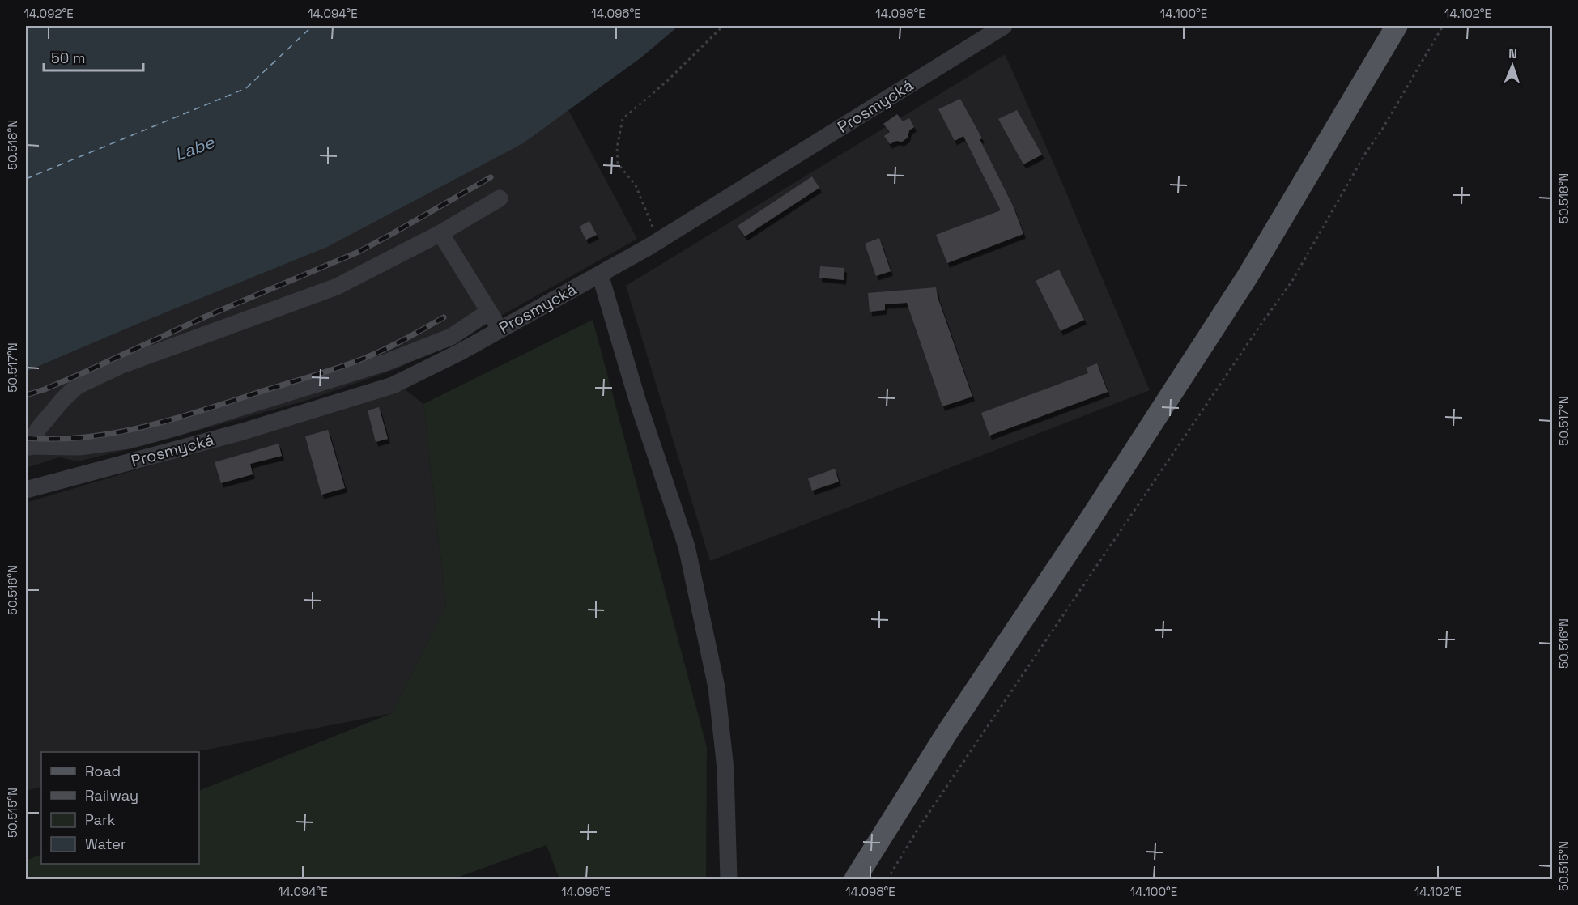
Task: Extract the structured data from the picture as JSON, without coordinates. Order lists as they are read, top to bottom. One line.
{"streets":{"street":["Prosmycká"]},"water":["Labe"],"legend":["Road","Railway","Park","Water"],"scale_bar":"50 m","north":"top","coordinates":["14.092°E","14.094°E","14.096°E","14.098°E","14.100°E","14.102°E","50.518°N","50.517°N","50.516°N","50.515°N"]}
